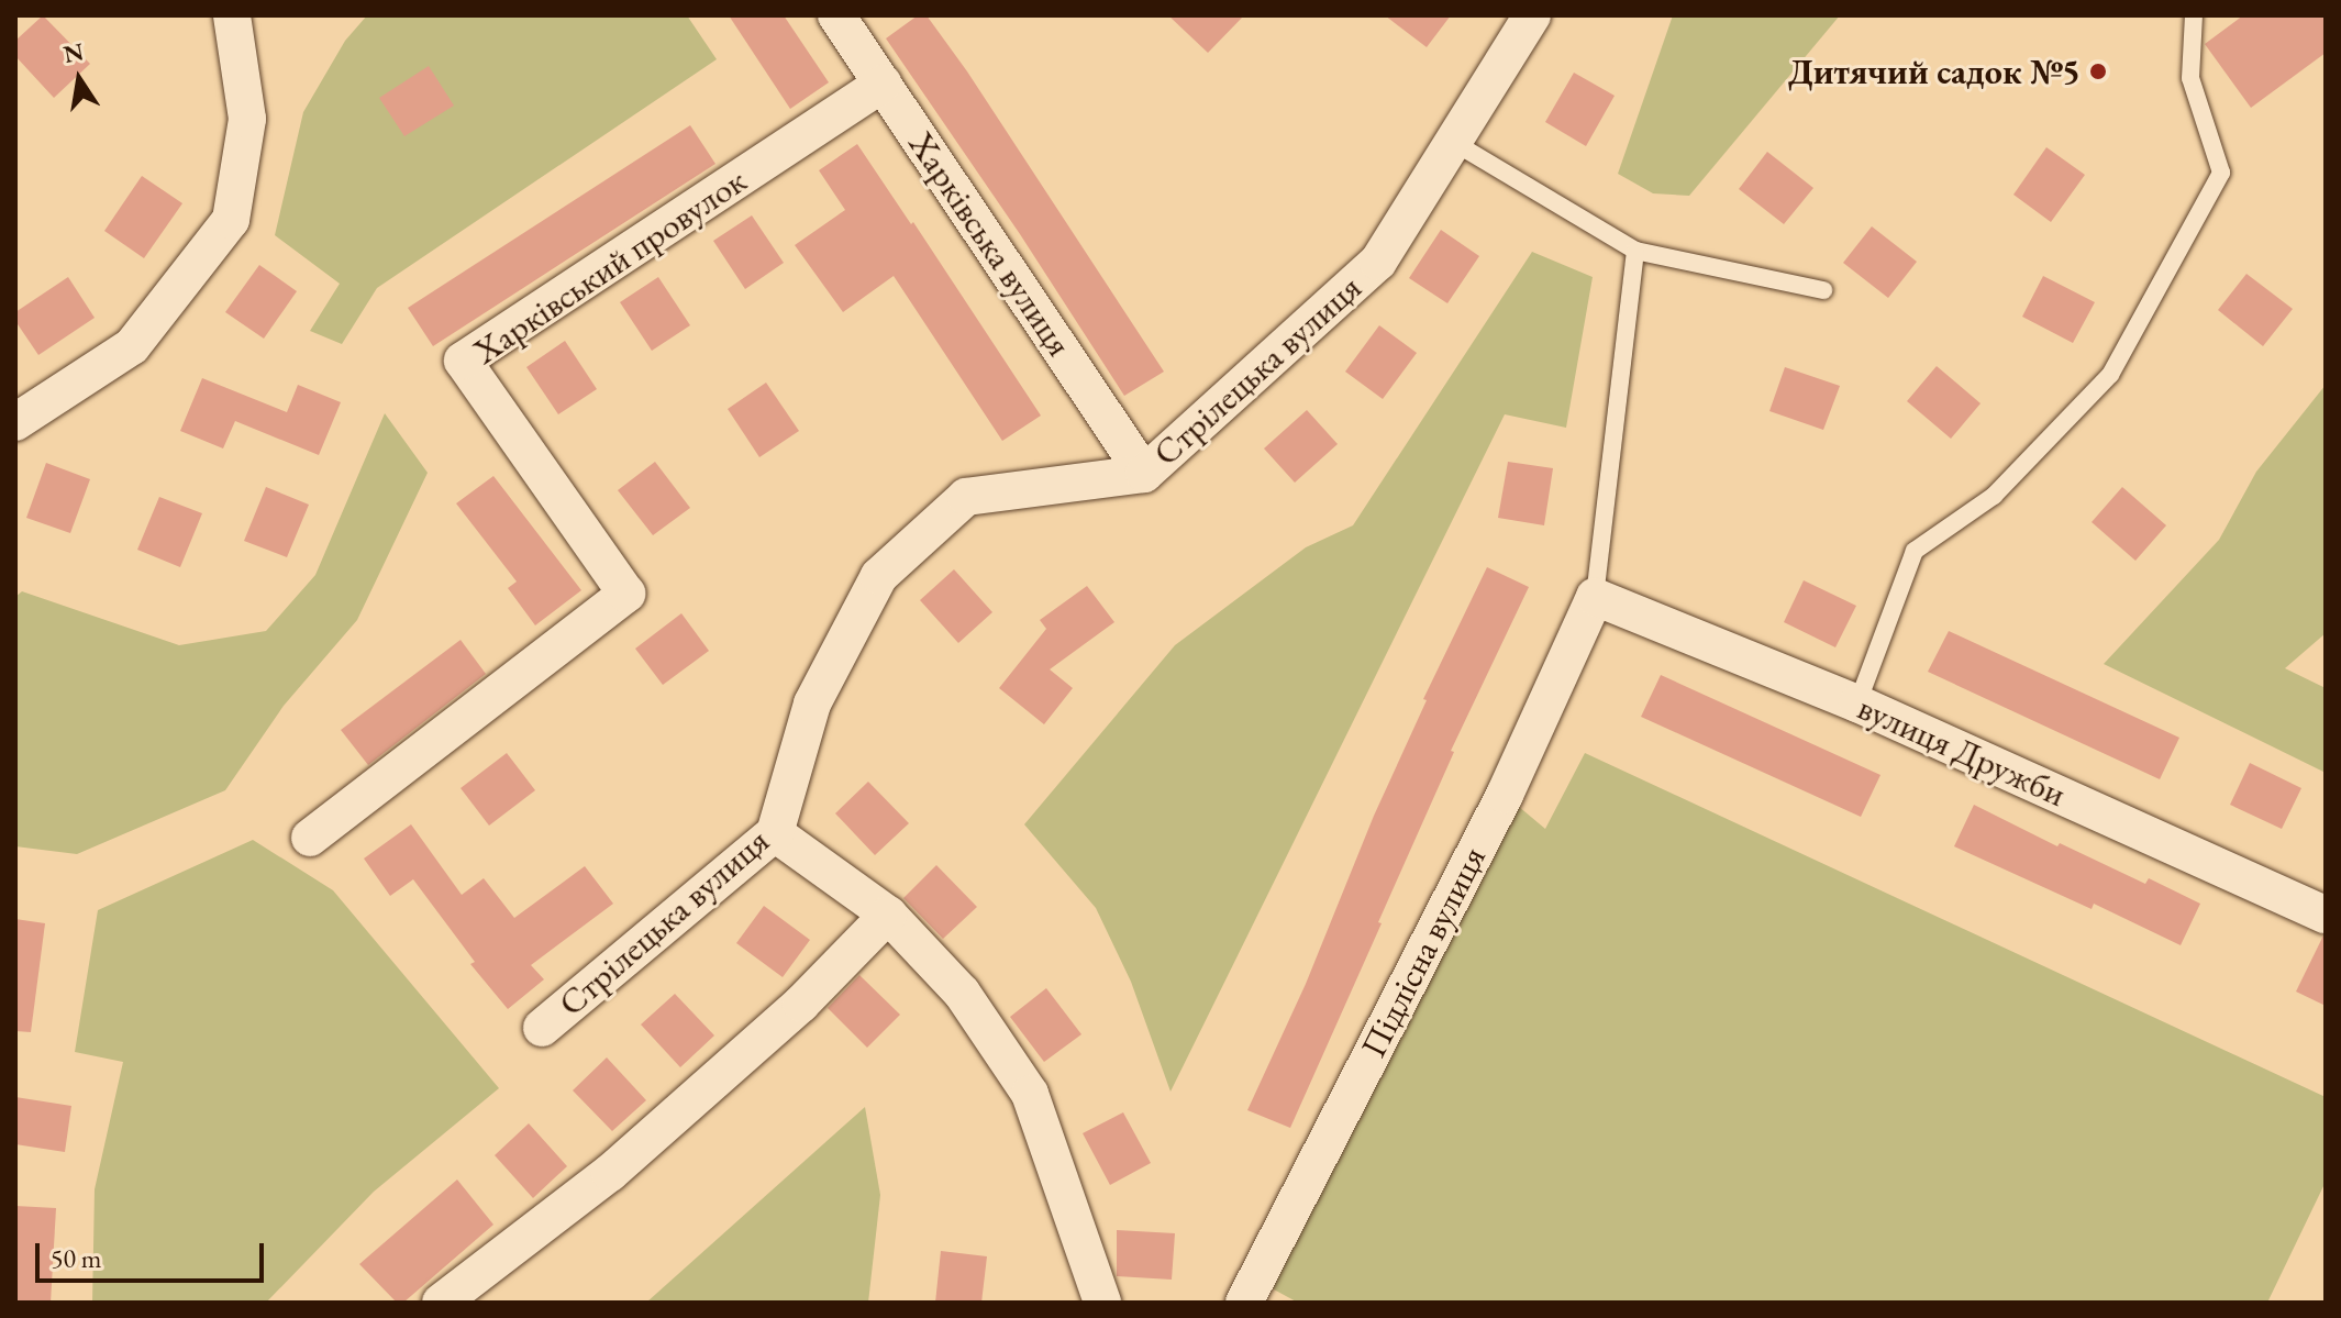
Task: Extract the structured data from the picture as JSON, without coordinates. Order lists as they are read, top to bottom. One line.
{"streets":{"street":["Харківська вулиця","Харківський провулок","Стрілецька вулиця","вулиця Дружби","Підлісна вулиця"]},"crossings":[["Харківська вулиця","Харківський провулок"],["Харківська вулиця","Стрілецька вулиця"],["вулиця Дружби","Підлісна вулиця"]],"places":["Дитячий садок №5"],"scale_bar":"50 m","north":"top"}
